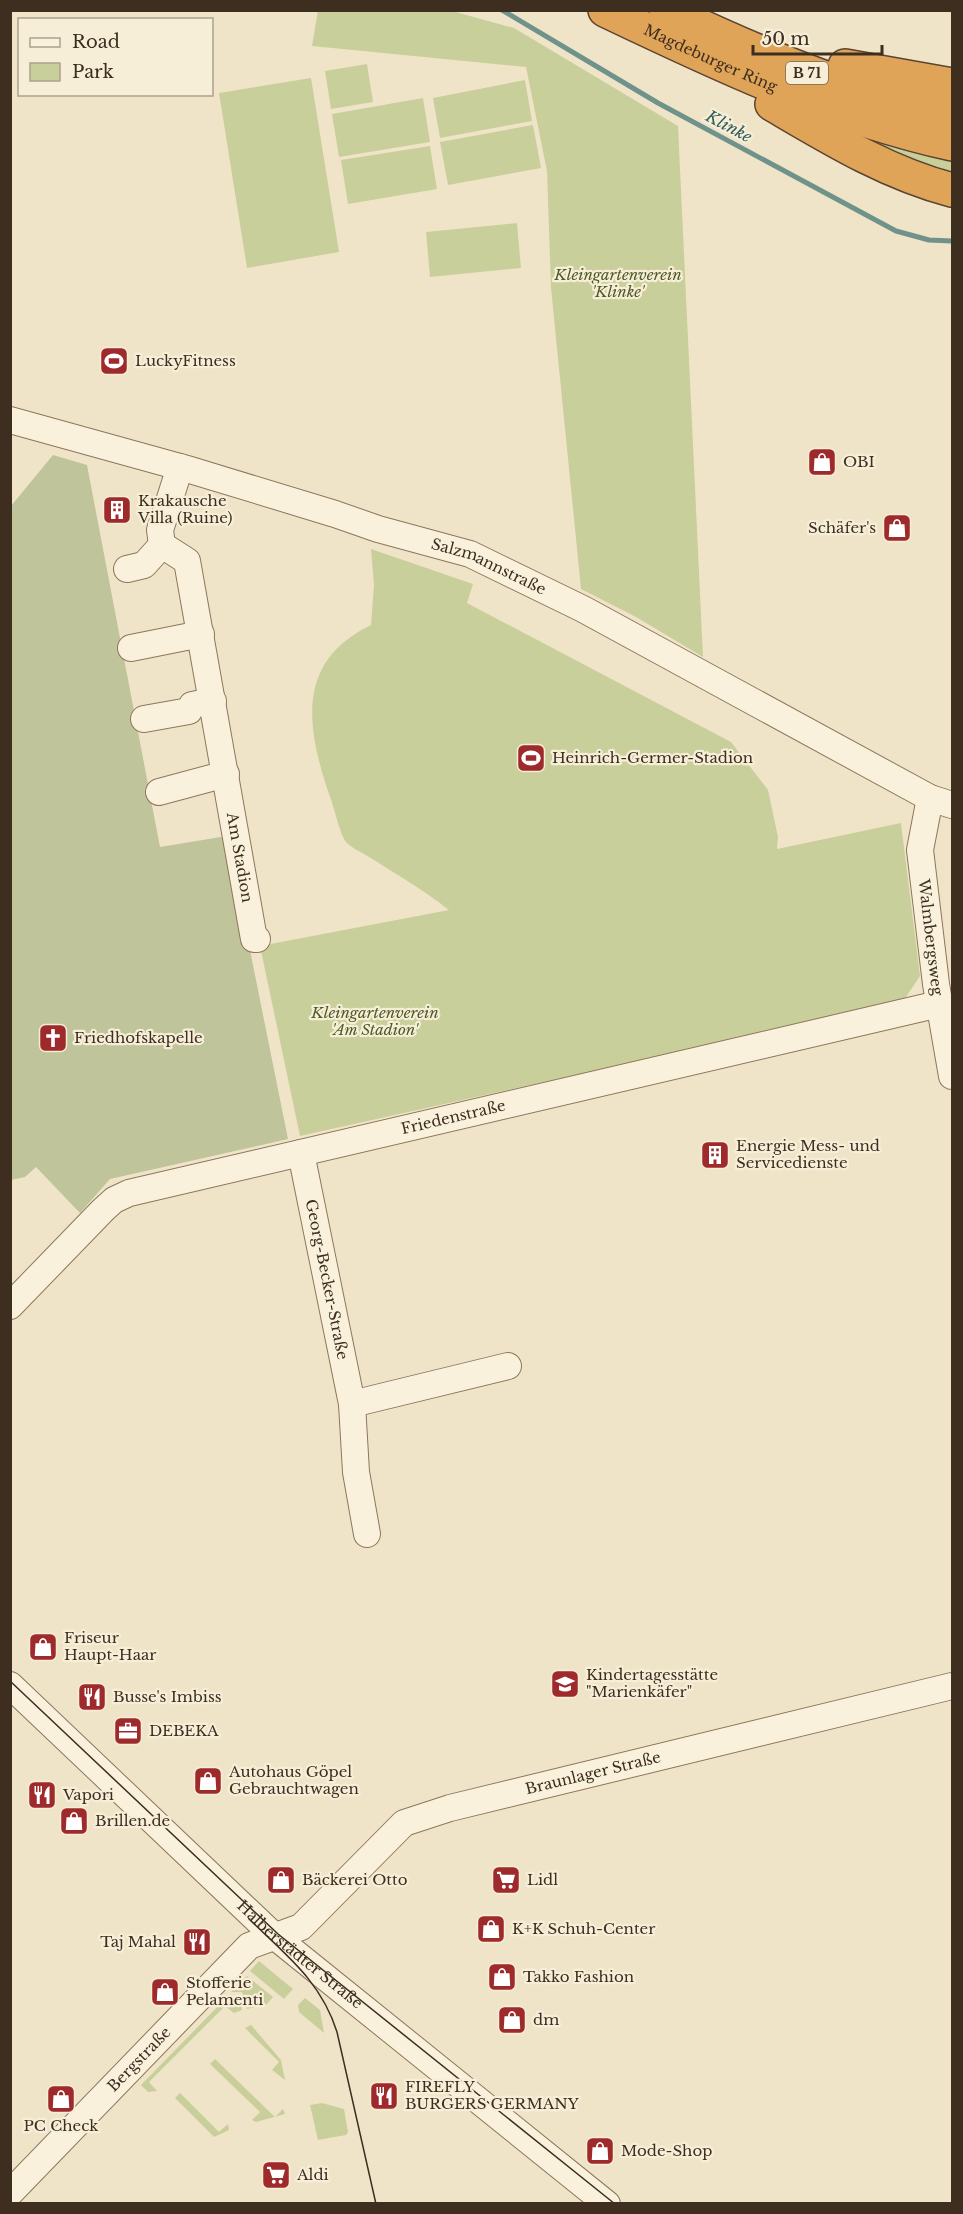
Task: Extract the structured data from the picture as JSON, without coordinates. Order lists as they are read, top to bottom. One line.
{"streets":{"highway":["Magdeburger Ring","B 71"],"street":["Salzmannstraße","Am Stadion","Walmbergsweg","Friedenstraße","Georg-Becker-Straße","Braunlager Straße","Halberstädter Straße","Bergstraße"]},"crossings":[["Salzmannstraße","Walmbergsweg"],["Walmbergsweg","Friedenstraße"],["Friedenstraße","Georg-Becker-Straße"],["Braunlager Straße","Halberstädter Straße"],["Braunlager Straße","Bergstraße"],["Halberstädter Straße","Bergstraße"]],"water":["Klinke"],"parks":["Kleingartenverein 'Klinke'","Kleingartenverein 'Am Stadion'"],"places":{"sports":["LuckyFitness","Heinrich-Germer-Stadion"],"shop":["OBI","Schäfer's","Friseur Haupt-Haar","Autohaus Göpel Gebrauchtwagen","Brillen.de","Bäckerei Otto","K+K Schuh-Center","Takko Fashion","Stofferie Pelamenti","dm","PC Check","Mode-Shop"],"building":["Krakausche Villa (Ruine)","Energie Mess- und Servicedienste"],"church":["Friedhofskapelle"],"school or university":["Kindertagesstätte \"Marienkäfer\""],"restaurant":["Busse's Imbiss","Vapori","Taj Mahal","FIREFLY BURGERS GERMANY"],"office":["DEBEKA"],"supermarket":["Lidl","Aldi"]},"legend":["Road","Park"],"scale_bar":"50 m"}
